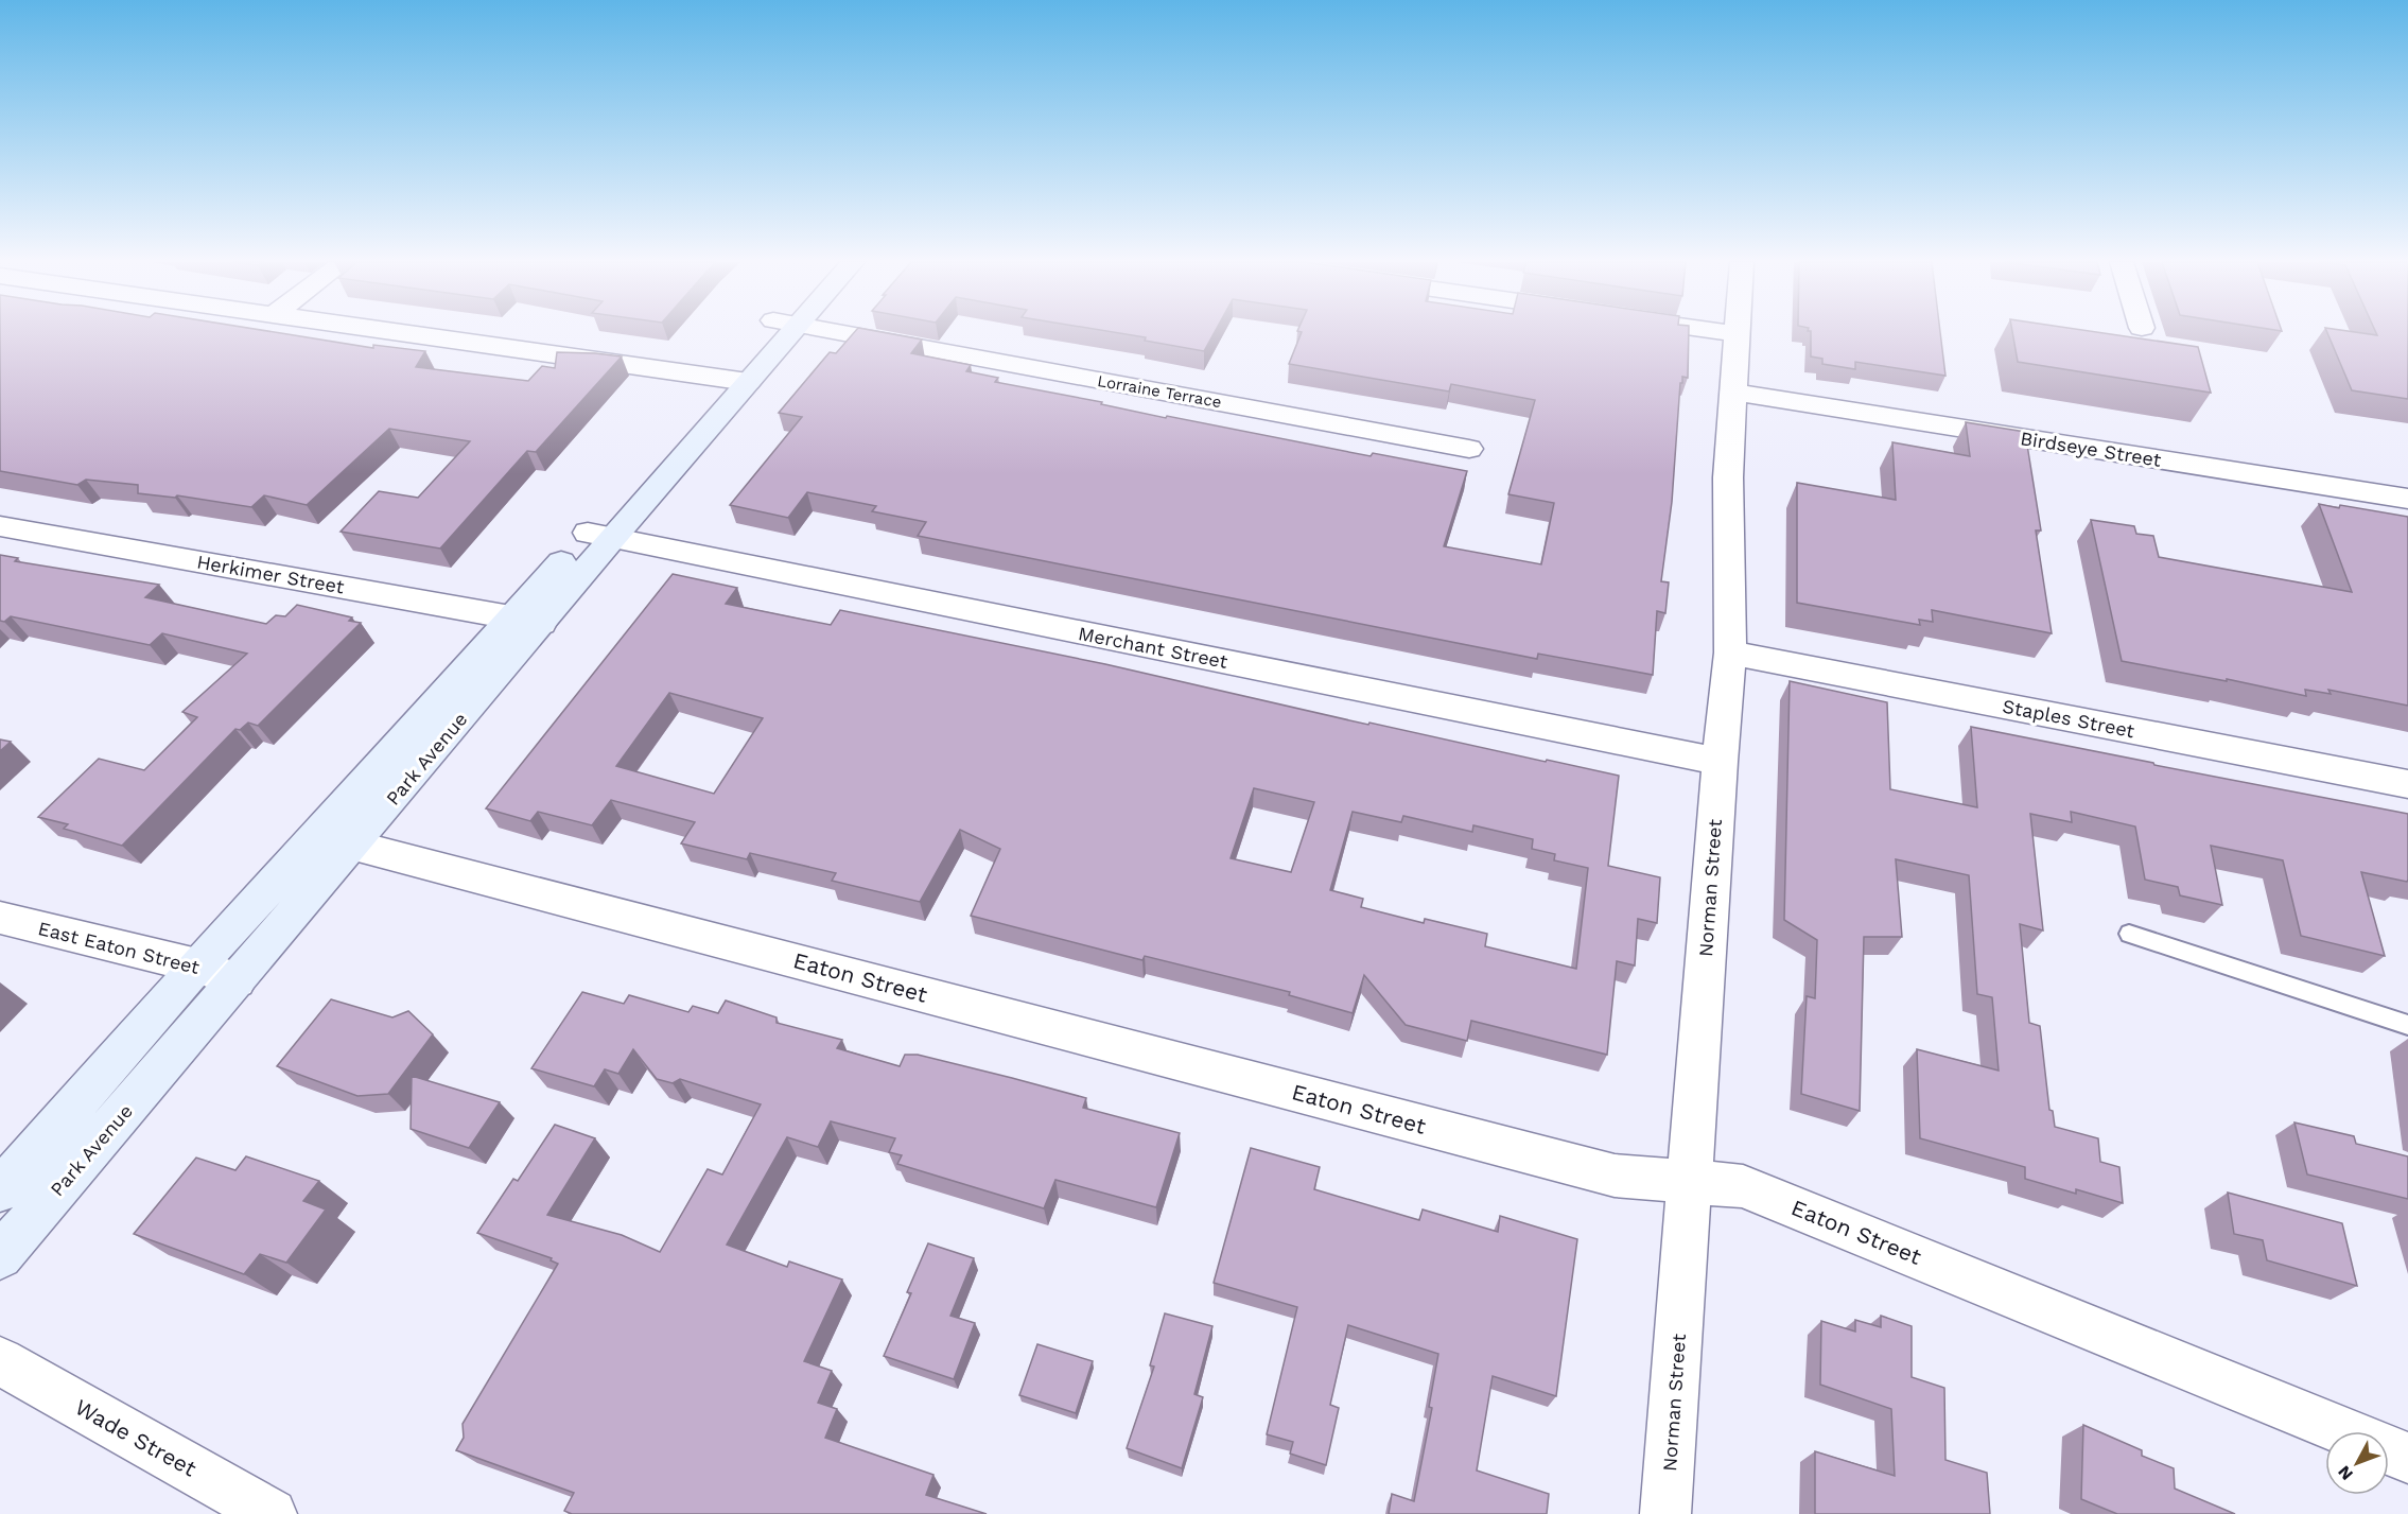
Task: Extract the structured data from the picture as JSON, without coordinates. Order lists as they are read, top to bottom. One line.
{"streets":{"main road":["Park Avenue"],"street":["Lorraine Terrace","Birdseye Street","Herkimer Street","Merchant Street","Staples Street","Norman Street","East Eaton Street","Eaton Street","Wade Street"]},"crossings":[["Birdseye Street","Norman Street"],["Herkimer Street","Park Avenue"],["Merchant Street","Park Avenue"],["Merchant Street","Norman Street"],["Staples Street","Norman Street"],["Park Avenue","East Eaton Street"],["Park Avenue","Eaton Street"],["Norman Street","Eaton Street"]],"north":"bottom left"}
